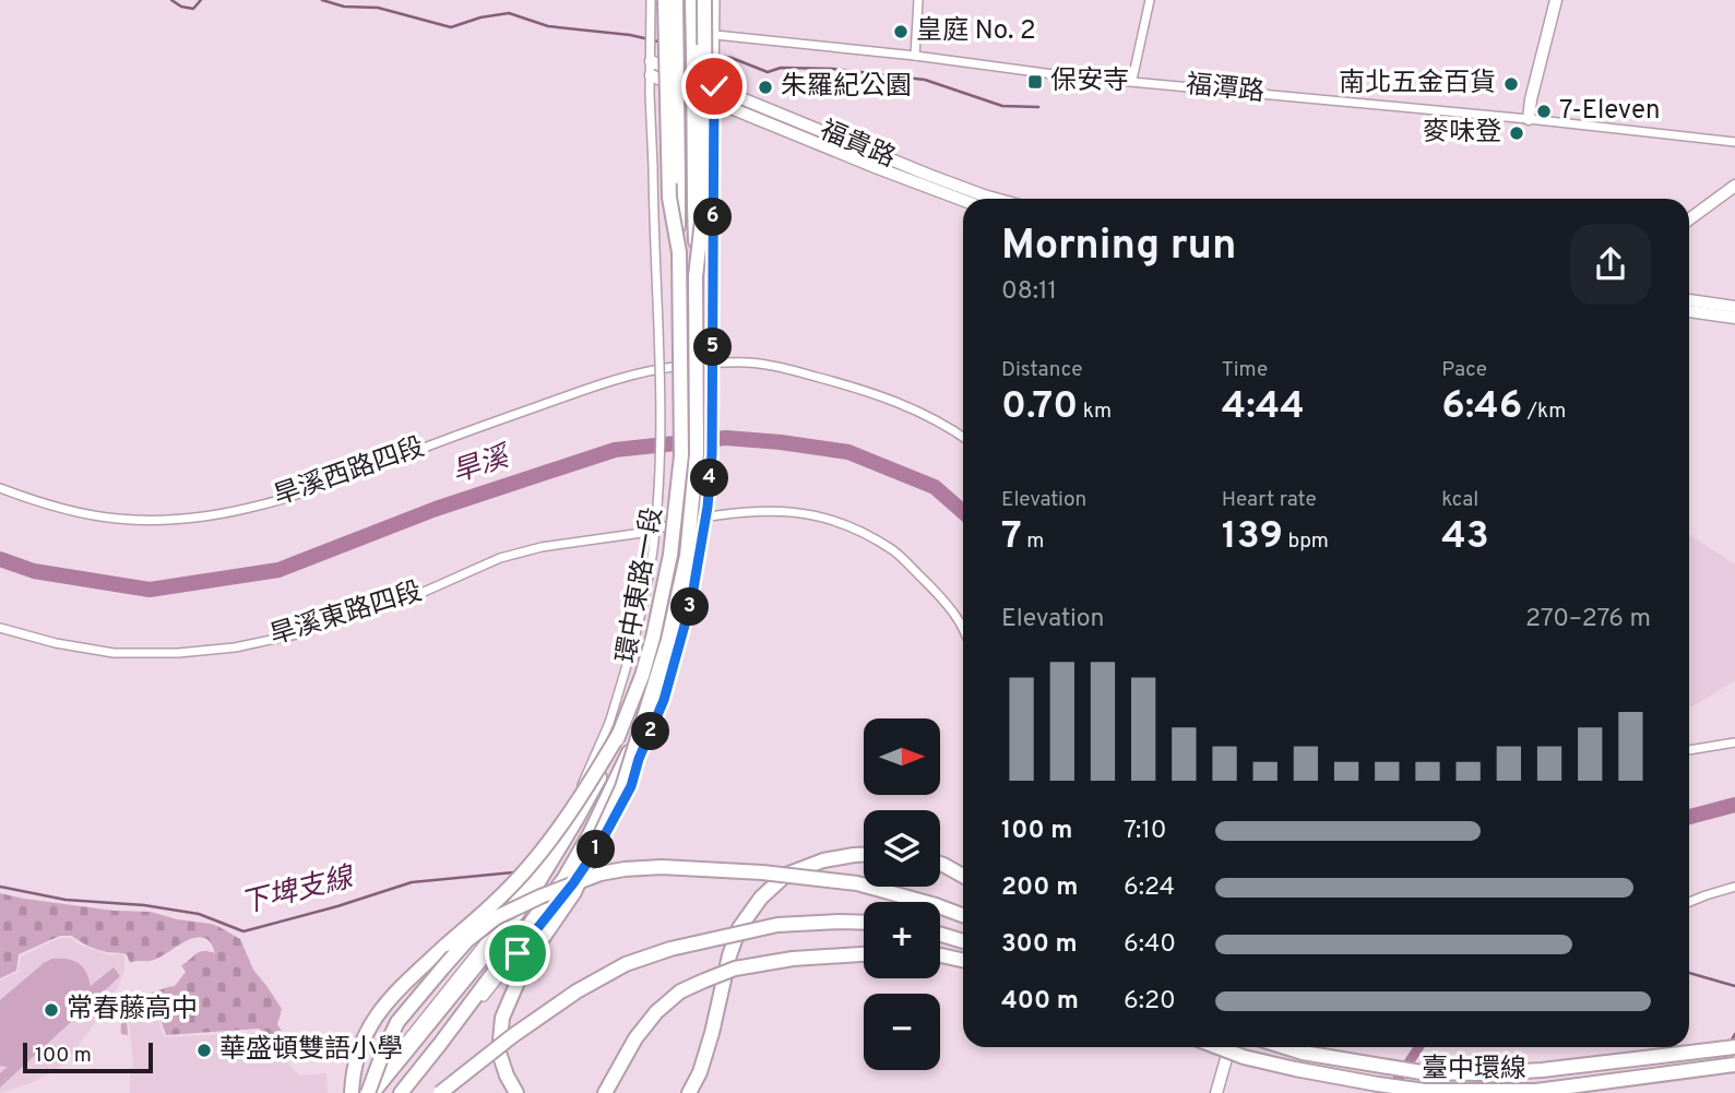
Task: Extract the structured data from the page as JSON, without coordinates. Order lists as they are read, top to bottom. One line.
{"streets":{"highway":["臺中環線"],"street":["福潭路","福貴路","旱溪西路四段","環中東路一段","旱溪東路四段"]},"crossings":[["福潭路","環中東路一段"],["福貴路","環中東路一段"]],"water":["旱溪","下埤支線"],"places":{"other":["皇庭 No. 2","南北五金百貨","朱羅紀公園","7-Eleven","麥味登","常春藤高中","華盛頓雙語小學"],"transit":["保安寺"]},"scale_bar":"100 m","north":"right","page":{"pins":["6","5","4","3","2","1"],"heading":["Morning run","08:11"],"stats":[["Distance","0.70 km"],["Time","4:44"],["Pace","6:46 /km"],["Elevation","7 m"],["Heart rate","139 bpm"],["kcal","43"]],"chart":["Elevation","270–276 m"],"map_buttons":["+","−"],"list":[{"name":"100 m","note":"7:10"},{"name":"200 m","note":"6:24"},{"name":"300 m","note":"6:40"},{"name":"400 m","note":"6:20"}],"scale":"100 m"}}
